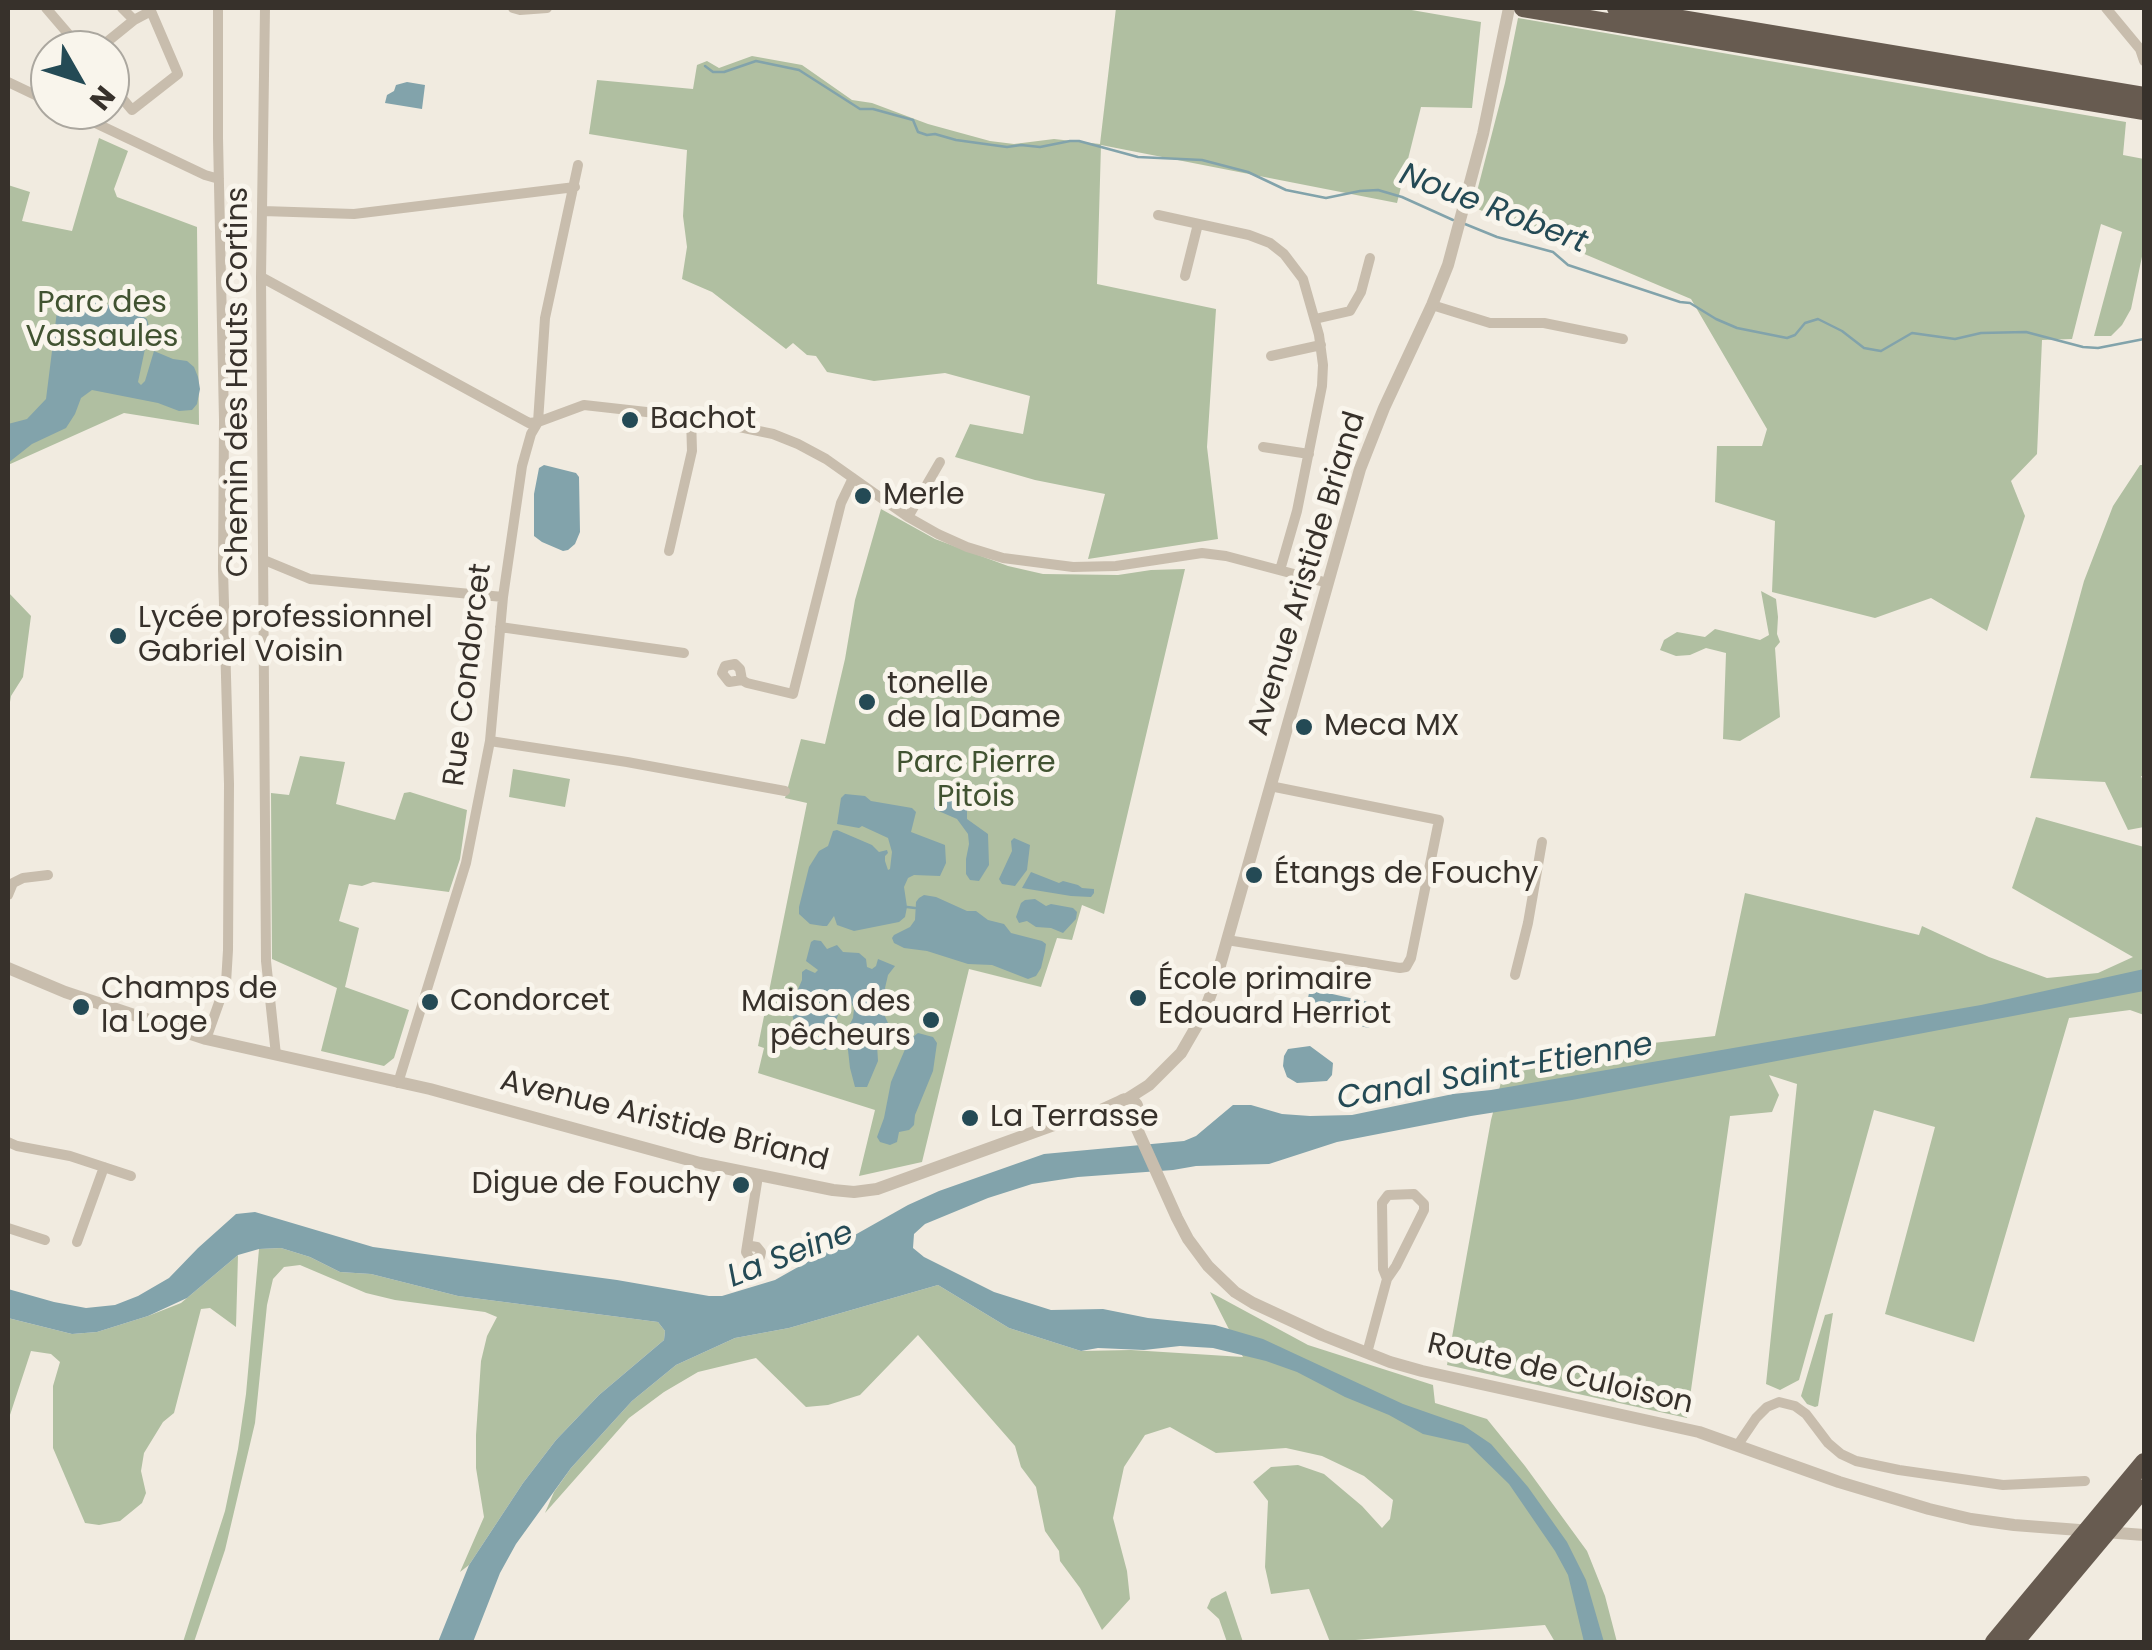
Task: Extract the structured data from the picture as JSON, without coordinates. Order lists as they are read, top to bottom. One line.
{"streets":{"street":["Chemin des Hauts Cortins","Avenue Aristide Briand","Rue Condorcet","Route de Culoison"]},"crossings":[["Chemin des Hauts Cortins","Avenue Aristide Briand"],["Avenue Aristide Briand","Rue Condorcet"],["Avenue Aristide Briand","Route de Culoison"]],"water":["Noue Robert","Canal Saint-Etienne","La Seine"],"parks":["Parc des Vassaules","Parc Pierre Pitois"],"places":["Bachot","Merle","Lycée professionnel Gabriel Voisin","tonelle de la Dame","Meca MX","Étangs de Fouchy","École primaire Edouard Herriot","Condorcet","Champs de la Loge","Maison des pêcheurs","La Terrasse","Digue de Fouchy"],"north":"bottom right"}
